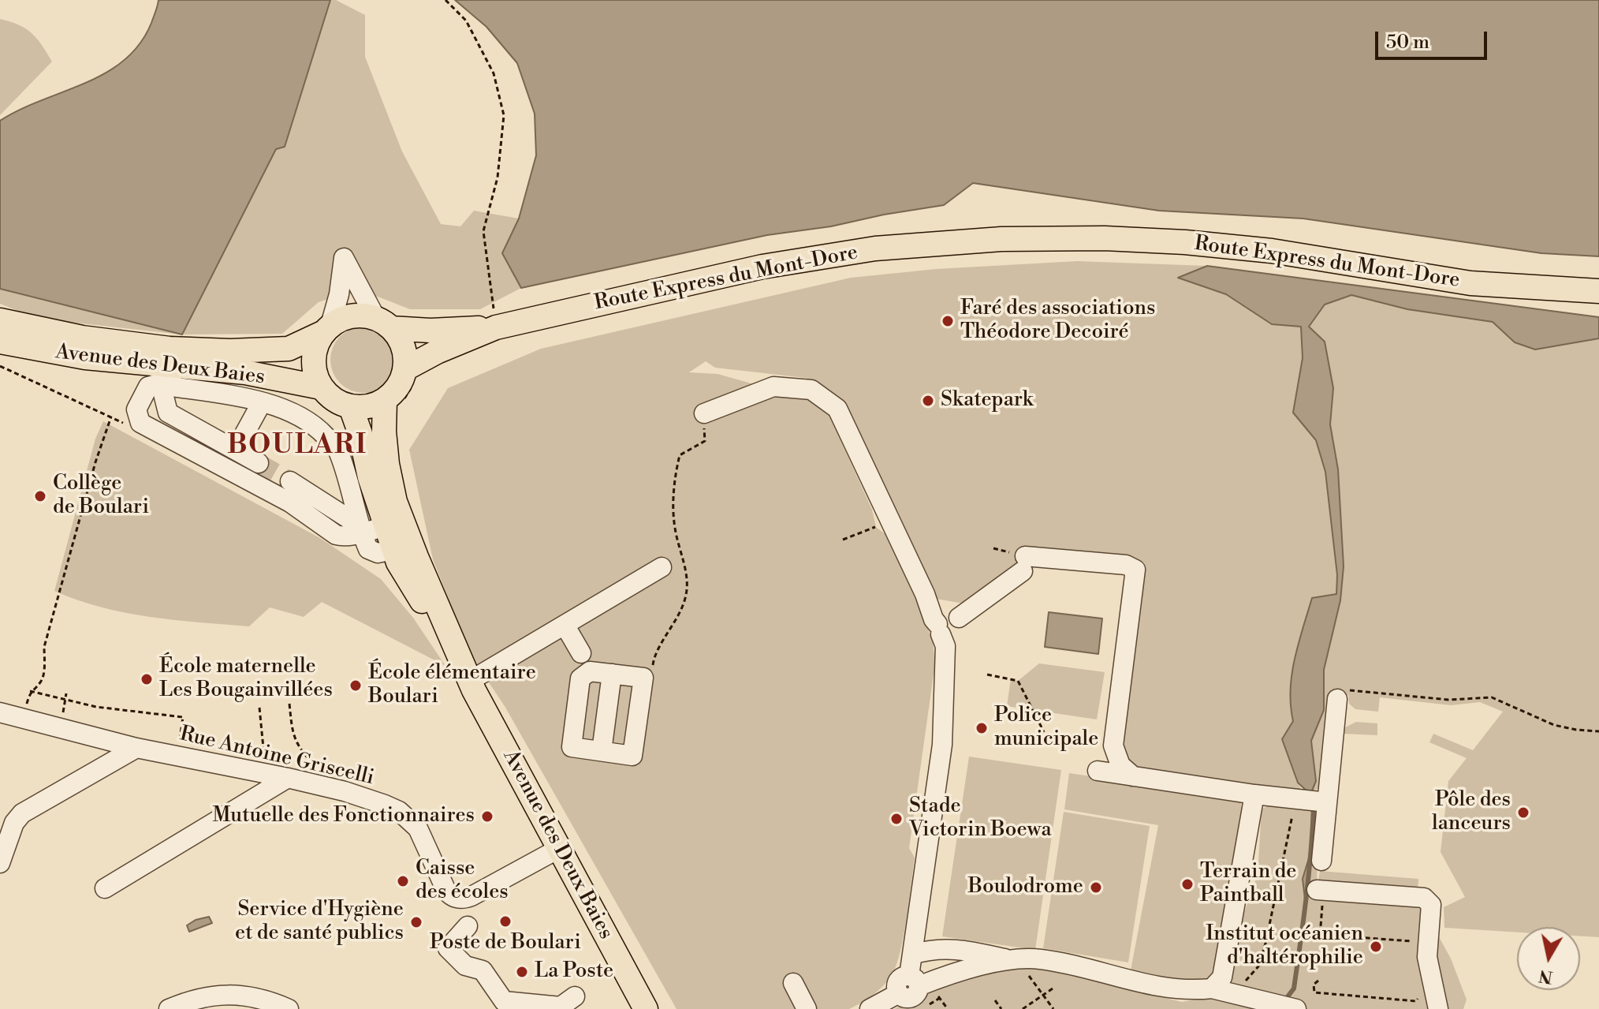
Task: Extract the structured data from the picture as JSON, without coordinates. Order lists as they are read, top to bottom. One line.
{"streets":{"main road":["Route Express du Mont-Dore","Avenue des Deux Baies"],"street":["Rue Antoine Griscelli"]},"crossings":[["Route Express du Mont-Dore","Avenue des Deux Baies"],["Avenue des Deux Baies","Rue Antoine Griscelli"]],"districts":["BOULARI"],"places":["Faré des associations Théodore Decoiré","Skatepark","Collège de Boulari","École maternelle Les Bougainvillées","École élémentaire Boulari","Police municipale","Pôle des lanceurs","Mutuelle des Fonctionnaires","Stade Victorin Boewa","Caisse des écoles","Terrain de Paintball","Boulodrome","Poste de Boulari","Service d'Hygiène et de santé publics","Institut océanien d'haltérophilie","La Poste"],"scale_bar":"50 m","north":"bottom"}
